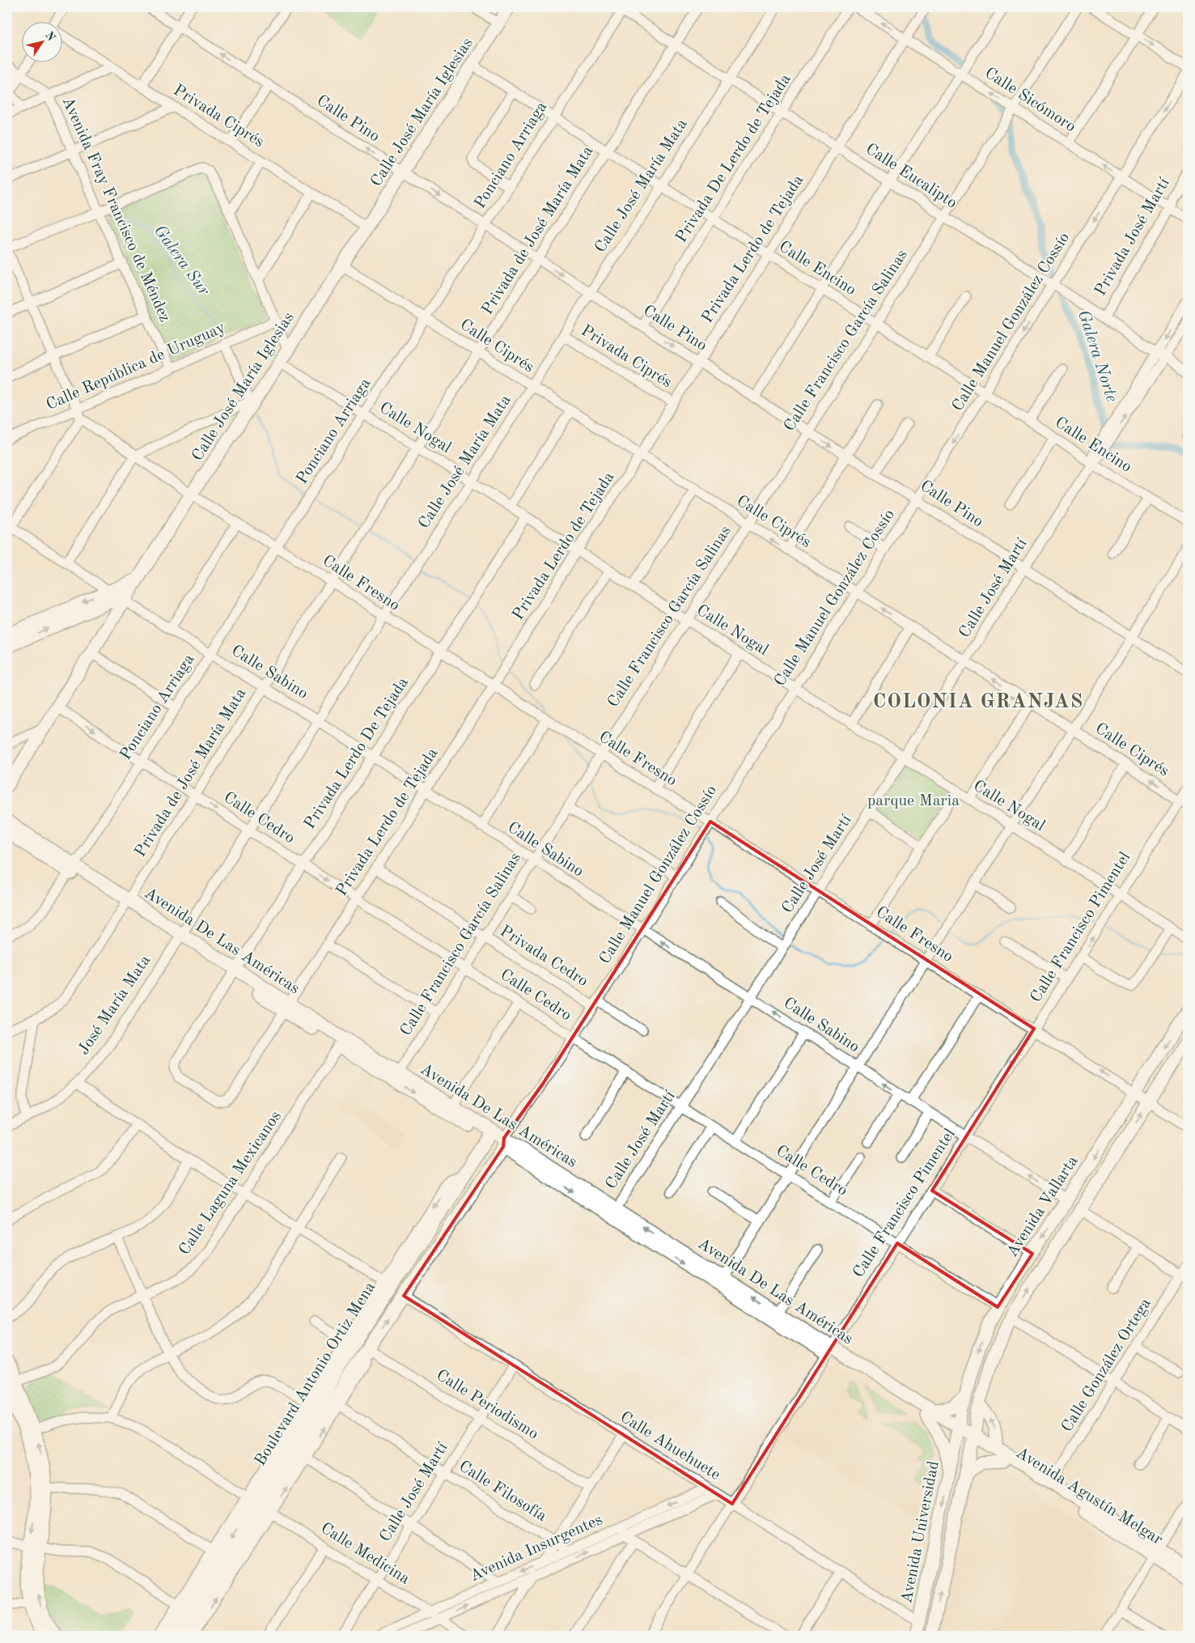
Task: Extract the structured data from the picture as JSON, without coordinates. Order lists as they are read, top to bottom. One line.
{"streets":{"main road":["Calle José María Iglesias","Avenida De Las Américas","Avenida Vallarta","Boulevard Antonio Ortiz Mena","Avenida Agustín Melgar","Avenida Universidad"],"street":["Calle Sicómoro","Privada Ciprés","Calle Pino","Ponciano Arriaga","Privada De Lerdo de Tejada","Calle Eucalipto","Calle José María Mata","Avenida Fray Francisco de Méndez","Privada de José María Mata","Privada José Martí","Privada Lerdo de Tejada","Calle Encino","Calle Manuel González Cossío","Calle Francisco García Salinas","Calle Ciprés","Calle República de Uruguay","Calle Nogal","Calle Fresno","Calle José Martí","Calle Sabino","Privada Lerdo De Tejada","Calle Cedro","Calle Francisco Pimentel","Privada Cedro","José María Mata","Calle Laguna Mexicanos","Calle González Ortega","Calle Periodismo","Calle Ahuehuete","Calle Filosofía","Avenida Insurgentes","Calle Medicina"]},"crossings":[["Calle Sicómoro","Privada José Martí"],["Calle Sicómoro","Privada Lerdo de Tejada"],["Calle Sicómoro","Calle Manuel González Cossío"],["Calle Sicómoro","Calle Francisco García Salinas"],["Calle José María Iglesias","Privada Ciprés"],["Calle José María Iglesias","Calle Pino"],["Calle José María Iglesias","Calle Encino"],["Calle José María Iglesias","Calle Ciprés"],["Calle José María Iglesias","Calle Nogal"],["Calle José María Iglesias","Calle Fresno"],["Calle José María Iglesias","Calle Sabino"],["Calle José María Iglesias","Calle Cedro"],["Privada Ciprés","Calle José María Mata"],["Privada Ciprés","Privada Lerdo de Tejada"],["Calle Pino","Ponciano Arriaga"],["Calle Pino","Privada De Lerdo de Tejada"],["Calle Pino","Calle José María Mata"],["Calle Pino","Privada de José María Mata"],["Calle Pino","Privada Lerdo de Tejada"],["Calle Pino","Calle Manuel González Cossío"],["Calle Pino","Calle Francisco García Salinas"],["Calle Pino","Calle José Martí"],["Ponciano Arriaga","Calle Eucalipto"],["Ponciano Arriaga","Calle Encino"],["Ponciano Arriaga","Calle Ciprés"],["Ponciano Arriaga","Calle Nogal"],["Ponciano Arriaga","Calle Fresno"],["Ponciano Arriaga","Calle Sabino"],["Ponciano Arriaga","Calle Cedro"],["Ponciano Arriaga","Avenida De Las Américas"],["Privada De Lerdo de Tejada","Calle Eucalipto"],["Privada De Lerdo de Tejada","Calle Encino"],["Calle Eucalipto","Calle José María Mata"],["Calle Eucalipto","Privada de José María Mata"],["Calle Eucalipto","Privada José Martí"],["Calle Eucalipto","Privada Lerdo de Tejada"],["Calle Eucalipto","Calle Manuel González Cossío"],["Calle Eucalipto","Calle Francisco García Salinas"],["Calle Eucalipto","Calle José Martí"],["Calle José María Mata","Calle Encino"],["Calle José María Mata","Calle Ciprés"],["Calle José María Mata","Calle Nogal"],["Calle José María Mata","Calle Fresno"],["Calle José María Mata","Calle Sabino"],["Calle José María Mata","Calle Cedro"],["Calle José María Mata","Avenida De Las Américas"],["Calle José María Mata","José María Mata"],["Avenida Fray Francisco de Méndez","Calle República de Uruguay"],["Privada de José María Mata","Calle Encino"],["Privada de José María Mata","Calle Ciprés"],["Privada de José María Mata","Calle Nogal"],["Privada de José María Mata","Calle Fresno"],["Privada de José María Mata","Calle Sabino"],["Privada de José María Mata","Calle Cedro"],["Privada de José María Mata","Avenida De Las Américas"],["Privada Lerdo de Tejada","Calle Encino"],["Privada Lerdo de Tejada","Calle Ciprés"],["Privada Lerdo de Tejada","Calle Nogal"],["Privada Lerdo de Tejada","Calle Fresno"],["Privada Lerdo de Tejada","Calle Sabino"],["Privada Lerdo de Tejada","Privada Lerdo De Tejada"],["Privada Lerdo de Tejada","Calle Cedro"],["Privada Lerdo de Tejada","Avenida De Las Américas"],["Privada Lerdo de Tejada","Privada Cedro"],["Calle Encino","Calle Manuel González Cossío"],["Calle Encino","Calle Francisco García Salinas"],["Calle Encino","Calle José Martí"],["Calle Manuel González Cossío","Calle Ciprés"],["Calle Manuel González Cossío","Calle Nogal"],["Calle Manuel González Cossío","Calle Fresno"],["Calle Manuel González Cossío","Calle Sabino"],["Calle Manuel González Cossío","Calle Cedro"],["Calle Manuel González Cossío","Avenida De Las Américas"],["Calle Manuel González Cossío","Privada Cedro"],["Calle Manuel González Cossío","Boulevard Antonio Ortiz Mena"],["Calle Francisco García Salinas","Calle Ciprés"],["Calle Francisco García Salinas","Calle Nogal"],["Calle Francisco García Salinas","Calle Fresno"],["Calle Francisco García Salinas","Calle Sabino"],["Calle Francisco García Salinas","Calle Cedro"],["Calle Francisco García Salinas","Avenida De Las Américas"],["Calle Francisco García Salinas","Privada Cedro"],["Calle Ciprés","Calle José Martí"],["Calle Ciprés","Calle Francisco Pimentel"],["Calle Nogal","Calle José Martí"],["Calle Nogal","Privada Lerdo De Tejada"],["Calle Nogal","Calle Francisco Pimentel"],["Calle Fresno","Calle José Martí"],["Calle Fresno","Privada Lerdo De Tejada"],["Calle Fresno","Calle Francisco Pimentel"],["Calle Fresno","Avenida Vallarta"],["Calle José Martí","Calle Sabino"],["Calle José Martí","Calle Cedro"],["Calle José Martí","Avenida De Las Américas"],["Calle José Martí","Calle Periodismo"],["Calle José Martí","Calle Ahuehuete"],["Calle José Martí","Calle Filosofía"],["Calle José Martí","Calle Medicina"],["Calle Sabino","Privada Lerdo De Tejada"],["Calle Sabino","Calle Francisco Pimentel"],["Calle Sabino","Avenida Vallarta"],["Privada Lerdo De Tejada","Calle Cedro"],["Privada Lerdo De Tejada","Avenida De Las Américas"],["Calle Cedro","Calle Francisco Pimentel"],["Calle Cedro","Avenida Vallarta"],["Calle Francisco Pimentel","Avenida De Las Américas"],["Calle Francisco Pimentel","Calle Ahuehuete"],["Avenida De Las Américas","José María Mata"],["Avenida De Las Américas","Calle Laguna Mexicanos"],["Avenida De Las Américas","Avenida Vallarta"],["Avenida De Las Américas","Boulevard Antonio Ortiz Mena"],["Avenida De Las Américas","Avenida Agustín Melgar"],["Avenida De Las Américas","Avenida Universidad"],["Avenida Vallarta","Avenida Agustín Melgar"],["Avenida Vallarta","Avenida Universidad"],["Calle González Ortega","Avenida Agustín Melgar"],["Boulevard Antonio Ortiz Mena","Calle Periodismo"],["Boulevard Antonio Ortiz Mena","Calle Ahuehuete"],["Boulevard Antonio Ortiz Mena","Calle Medicina"],["Calle Ahuehuete","Avenida Universidad"],["Calle Ahuehuete","Avenida Insurgentes"],["Calle Filosofía","Avenida Insurgentes"],["Avenida Agustín Melgar","Avenida Universidad"],["Avenida Insurgentes","Calle Medicina"]],"one_way":["Calle Sicómoro"],"districts":["COLONIA GRANJAS"],"water":["Galera Sur","Galera Norte"],"parks":["parque Maria"],"north":"top right"}
